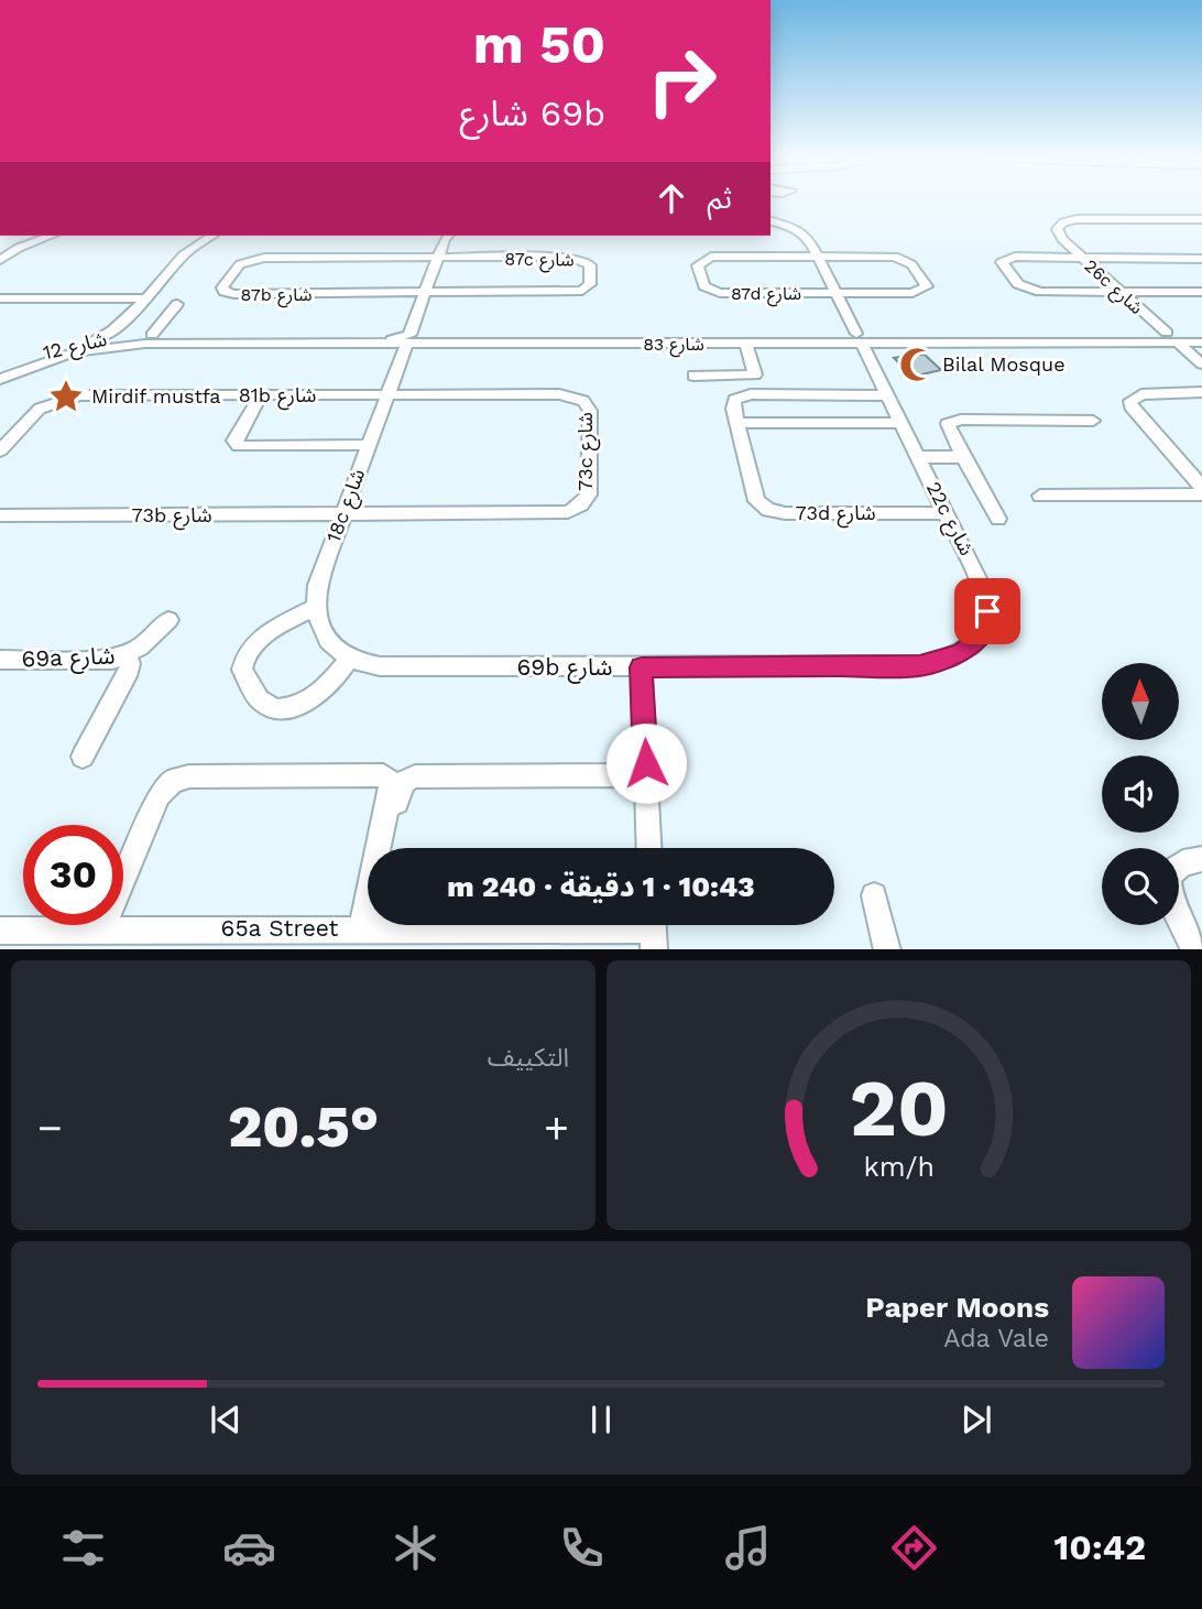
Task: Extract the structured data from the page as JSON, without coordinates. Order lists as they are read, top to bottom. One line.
{"streets":{"street":["87c شارع","26c شارع","87d شارع","87b شارع","شارع 83","شارع 12","81b شارع","73c شارع","18c شارع","73d شارع","73b شارع","22c شارع","69a شارع","69b شارع","65a Street"]},"crossings":[["87c شارع","87b شارع"],["87c شارع","18c شارع"],["26c شارع","شارع 83"],["87d شارع","22c شارع"],["87b شارع","18c شارع"],["شارع 83","شارع 12"],["شارع 83","18c شارع"],["شارع 83","22c شارع"],["81b شارع","73c شارع"],["81b شارع","18c شارع"],["73c شارع","18c شارع"],["73c شارع","73b شارع"],["18c شارع","73b شارع"],["73d شارع","22c شارع"],["22c شارع","69b شارع"]],"places":{"mosque":["Bilal Mosque"],"place":["Mirdif mustfa"]},"north":"top","page":{"turn":["50 m","69b شارع"],"then":"ثم","limit":"30","trip":"10:43 · 1 دقيقة · 240 m","tile":"التكييف","heat":["−","20.5°","+"],"song":["Paper Moons","Ada Vale"],"tabs":"10:42","gauge":["20","km/h"]}}
